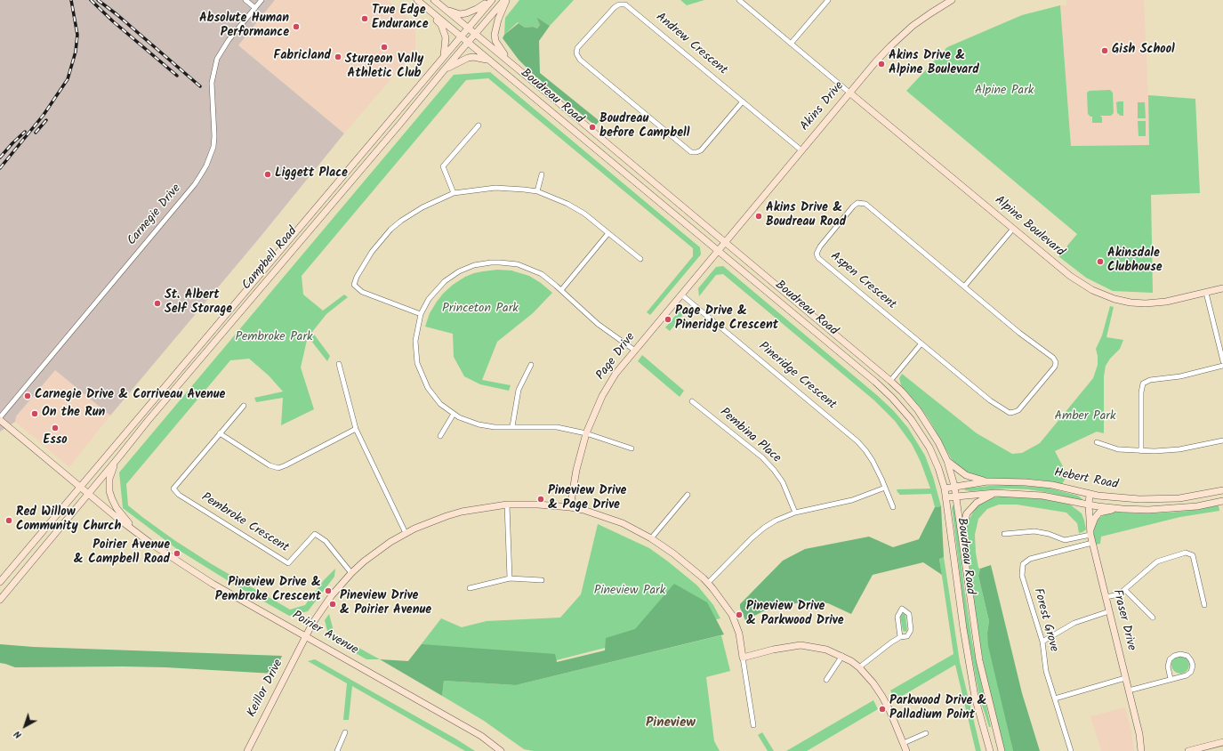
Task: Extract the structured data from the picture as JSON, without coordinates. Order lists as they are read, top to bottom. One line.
{"streets":{"main road":["Boudreau Road","Akins Drive","Alpine Boulevard","Campbell Road","Page Drive","Hebert Road","Fraser Drive","Poirier Avenue","Keillor Drive"],"street":["Andrew Crescent","Carnegie Drive","Aspen Crescent","Pineridge Crescent","Pembina Place","Pembroke Crescent","Forest Grove"]},"crossings":[["Andrew Crescent","Akins Drive"],["Boudreau Road","Akins Drive"],["Boudreau Road","Campbell Road"],["Boudreau Road","Page Drive"],["Boudreau Road","Hebert Road"],["Akins Drive","Alpine Boulevard"],["Akins Drive","Page Drive"],["Campbell Road","Poirier Avenue"],["Page Drive","Pineridge Crescent"],["Page Drive","Keillor Drive"],["Hebert Road","Fraser Drive"],["Pembroke Crescent","Keillor Drive"],["Forest Grove","Fraser Drive"],["Poirier Avenue","Keillor Drive"]],"districts":["Pineview"],"parks":["Alpine Park","Princeton Park","Pembroke Park","Amber Park","Pineview Park"],"places":["True Edge Endurance","Absolute Human Performance","Sturgeon Vally Athletic Club","Gish School","Fabricland","Akins Drive & Alpine Boulevard","Boudreau before Campbell","Liggett Place","Akins Drive & Boudreau Road","Akinsdale Clubhouse","St. Albert Self Storage","Page Drive & Pineridge Crescent","Carnegie Drive & Corriveau Avenue","On the Run","Esso","Pineview Drive & Page Drive","Red Willow Community Church","Poirier Avenue & Campbell Road","Pineview Drive & Pembroke Crescent","Pineview Drive & Poirier Avenue","Pineview Drive & Parkwood Drive","Parkwood Drive & Palladium Point"],"north":"bottom left"}
